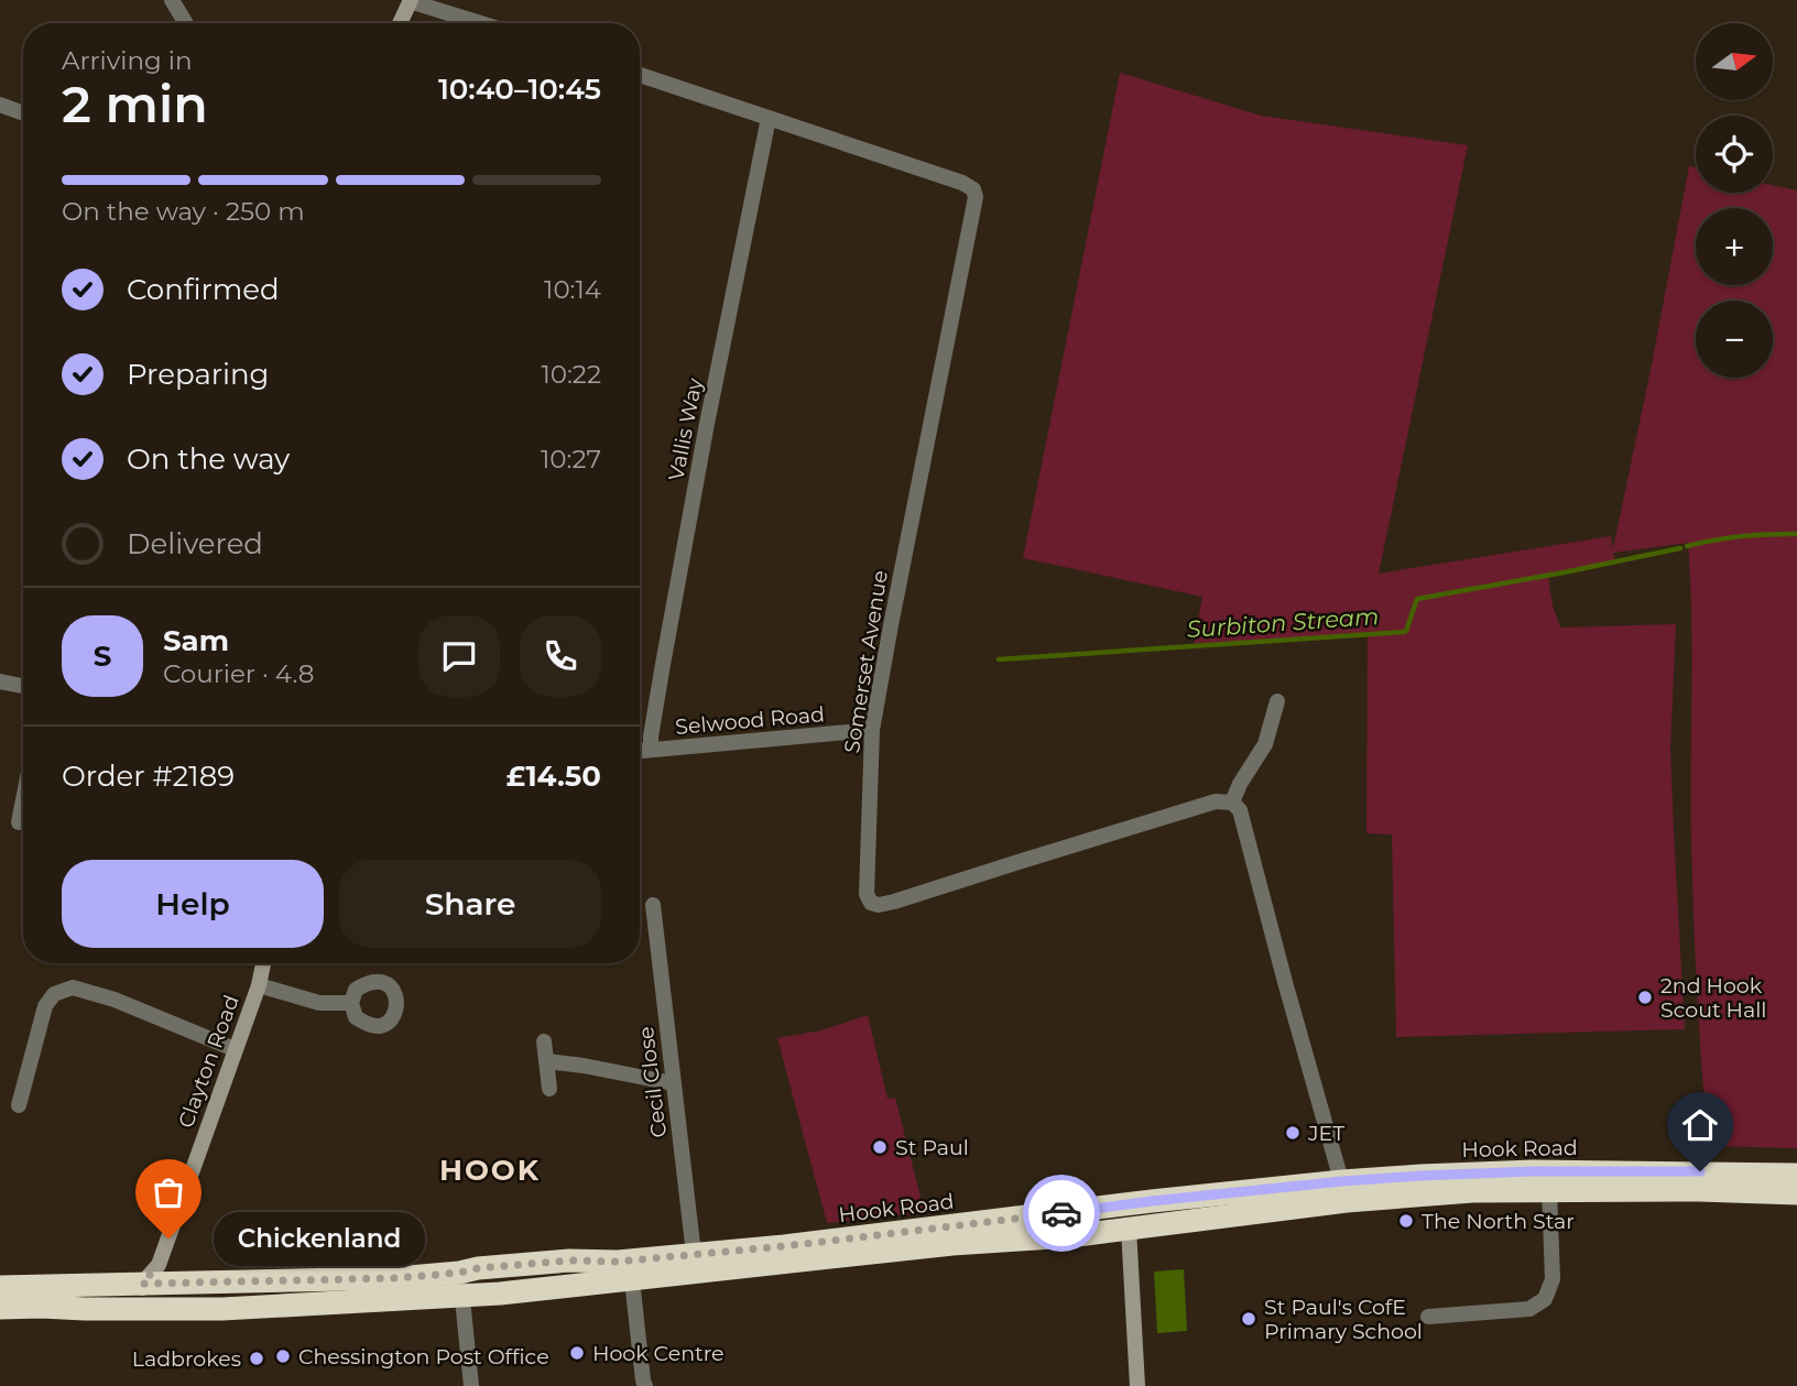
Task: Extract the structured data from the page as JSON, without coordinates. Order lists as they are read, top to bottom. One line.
{"streets":{"highway":["Hook Road"],"street":["Vallis Way","Somerset Avenue","Selwood Road","Clayton Road","Cecil Close"]},"crossings":[["Vallis Way","Somerset Avenue"],["Vallis Way","Selwood Road"],["Somerset Avenue","Selwood Road"],["Clayton Road","Hook Road"],["Cecil Close","Hook Road"]],"districts":["HOOK"],"water":["Surbiton Stream"],"places":["2nd Hook Scout Hall","JET","St Paul","The North Star","Chickenland","St Paul's CofE Primary School","Hook Centre","Chessington Post Office","Ladbrokes"],"north":"right","page":{"map_buttons":["+","−"],"heading":["2 min","Arriving in","10:40–10:45"],"panel":["Sam","Courier · 4.8","Order #2189","£14.50"],"bar":"On the way · 250 m","list":[["Confirmed","10:14"],["Preparing","10:22"],["On the way","10:27"],"Delivered"],"round":"S","buttons":["Help","Share"],"bubble":"Chickenland"}}
